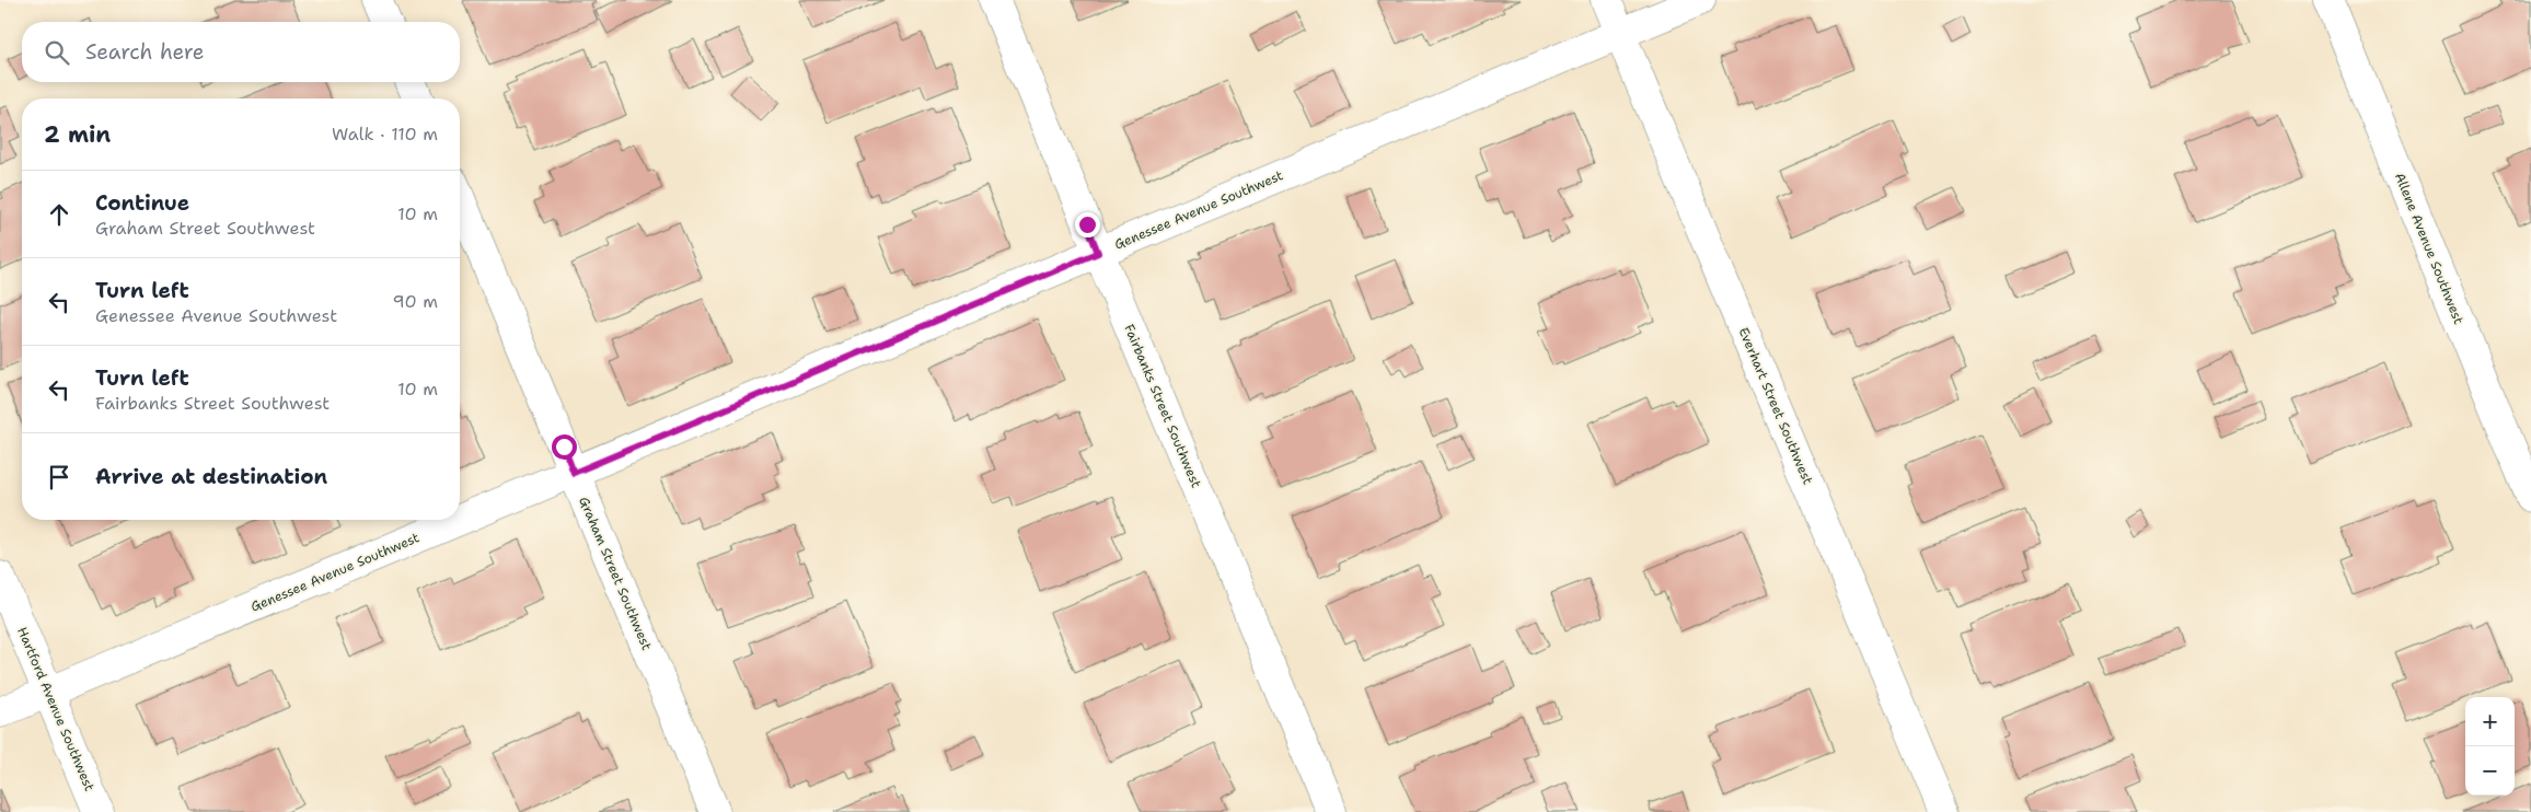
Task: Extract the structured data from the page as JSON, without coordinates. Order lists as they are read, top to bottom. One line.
{"streets":{"street":["Genessee Avenue Southwest","Allene Avenue Southwest","Fairbanks Street Southwest","Everhart Street Southwest","Graham Street Southwest","Hartford Avenue Southwest"]},"crossings":[["Genessee Avenue Southwest","Fairbanks Street Southwest"],["Genessee Avenue Southwest","Everhart Street Southwest"],["Genessee Avenue Southwest","Graham Street Southwest"],["Genessee Avenue Southwest","Hartford Avenue Southwest"]],"page":{"search":"Search here","heading":["2 min","Walk · 110 m"],"list":[["Continue","Graham Street Southwest","10 m"],["Turn left","Genessee Avenue Southwest","90 m"],["Turn left","Fairbanks Street Southwest","10 m"],"Arrive at destination"],"map_buttons":["+","−"]}}
